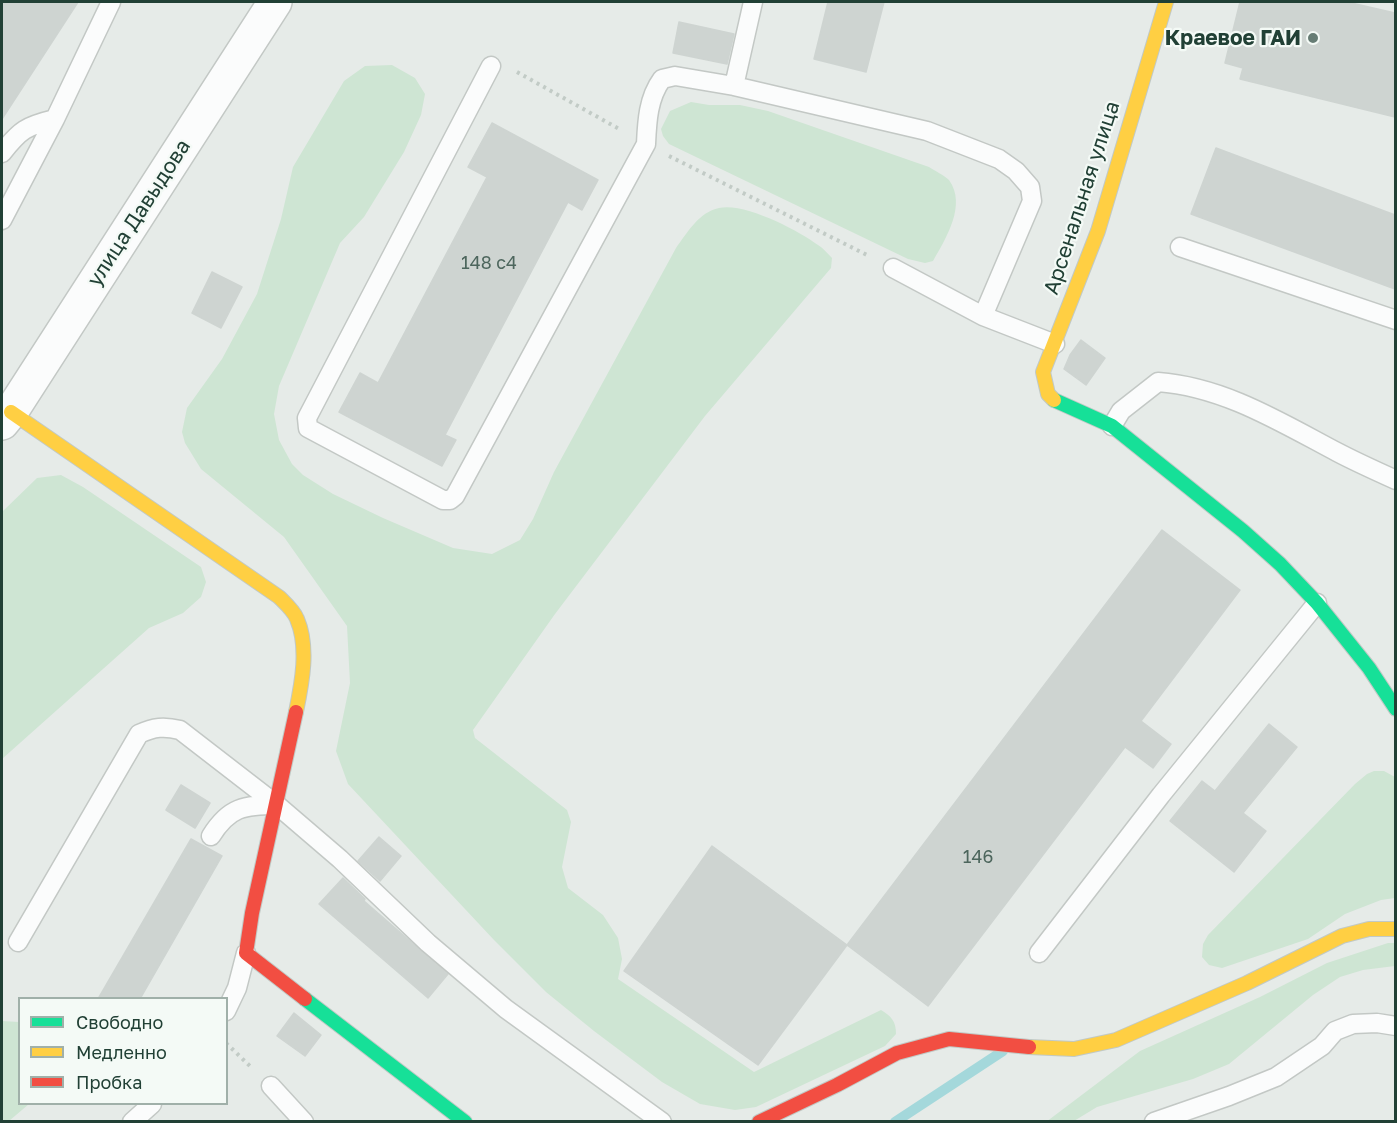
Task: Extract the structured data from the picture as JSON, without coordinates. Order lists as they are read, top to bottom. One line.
{"streets":{"street":["Арсенальная улица","улица Давыдова"]},"places":["Краевое ГАИ"],"house_numbers":["148 с4","146"],"legend":["Свободно","Медленно","Пробка"]}
